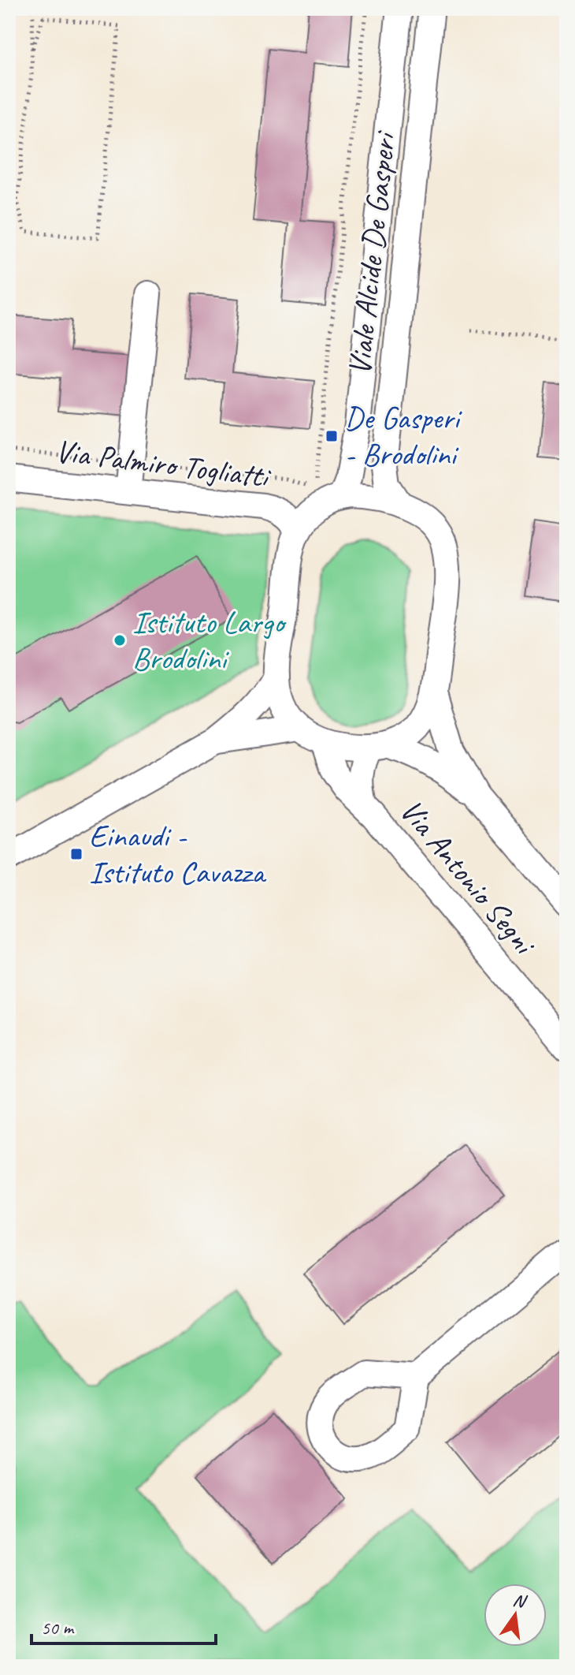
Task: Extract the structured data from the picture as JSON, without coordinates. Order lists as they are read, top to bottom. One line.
{"streets":{"street":["Viale Alcide De Gasperi","Via Palmiro Togliatti","Via Antonio Segni"]},"crossings":[["Viale Alcide De Gasperi","Via Palmiro Togliatti"],["Viale Alcide De Gasperi","Via Antonio Segni"],["Via Palmiro Togliatti","Via Antonio Segni"]],"places":{"transit":["De Gasperi - Brodolini","Einaudi - Istituto Cavazza"],"other":["Istituto Largo Brodolini"]},"scale_bar":"50 m","north":"top"}
